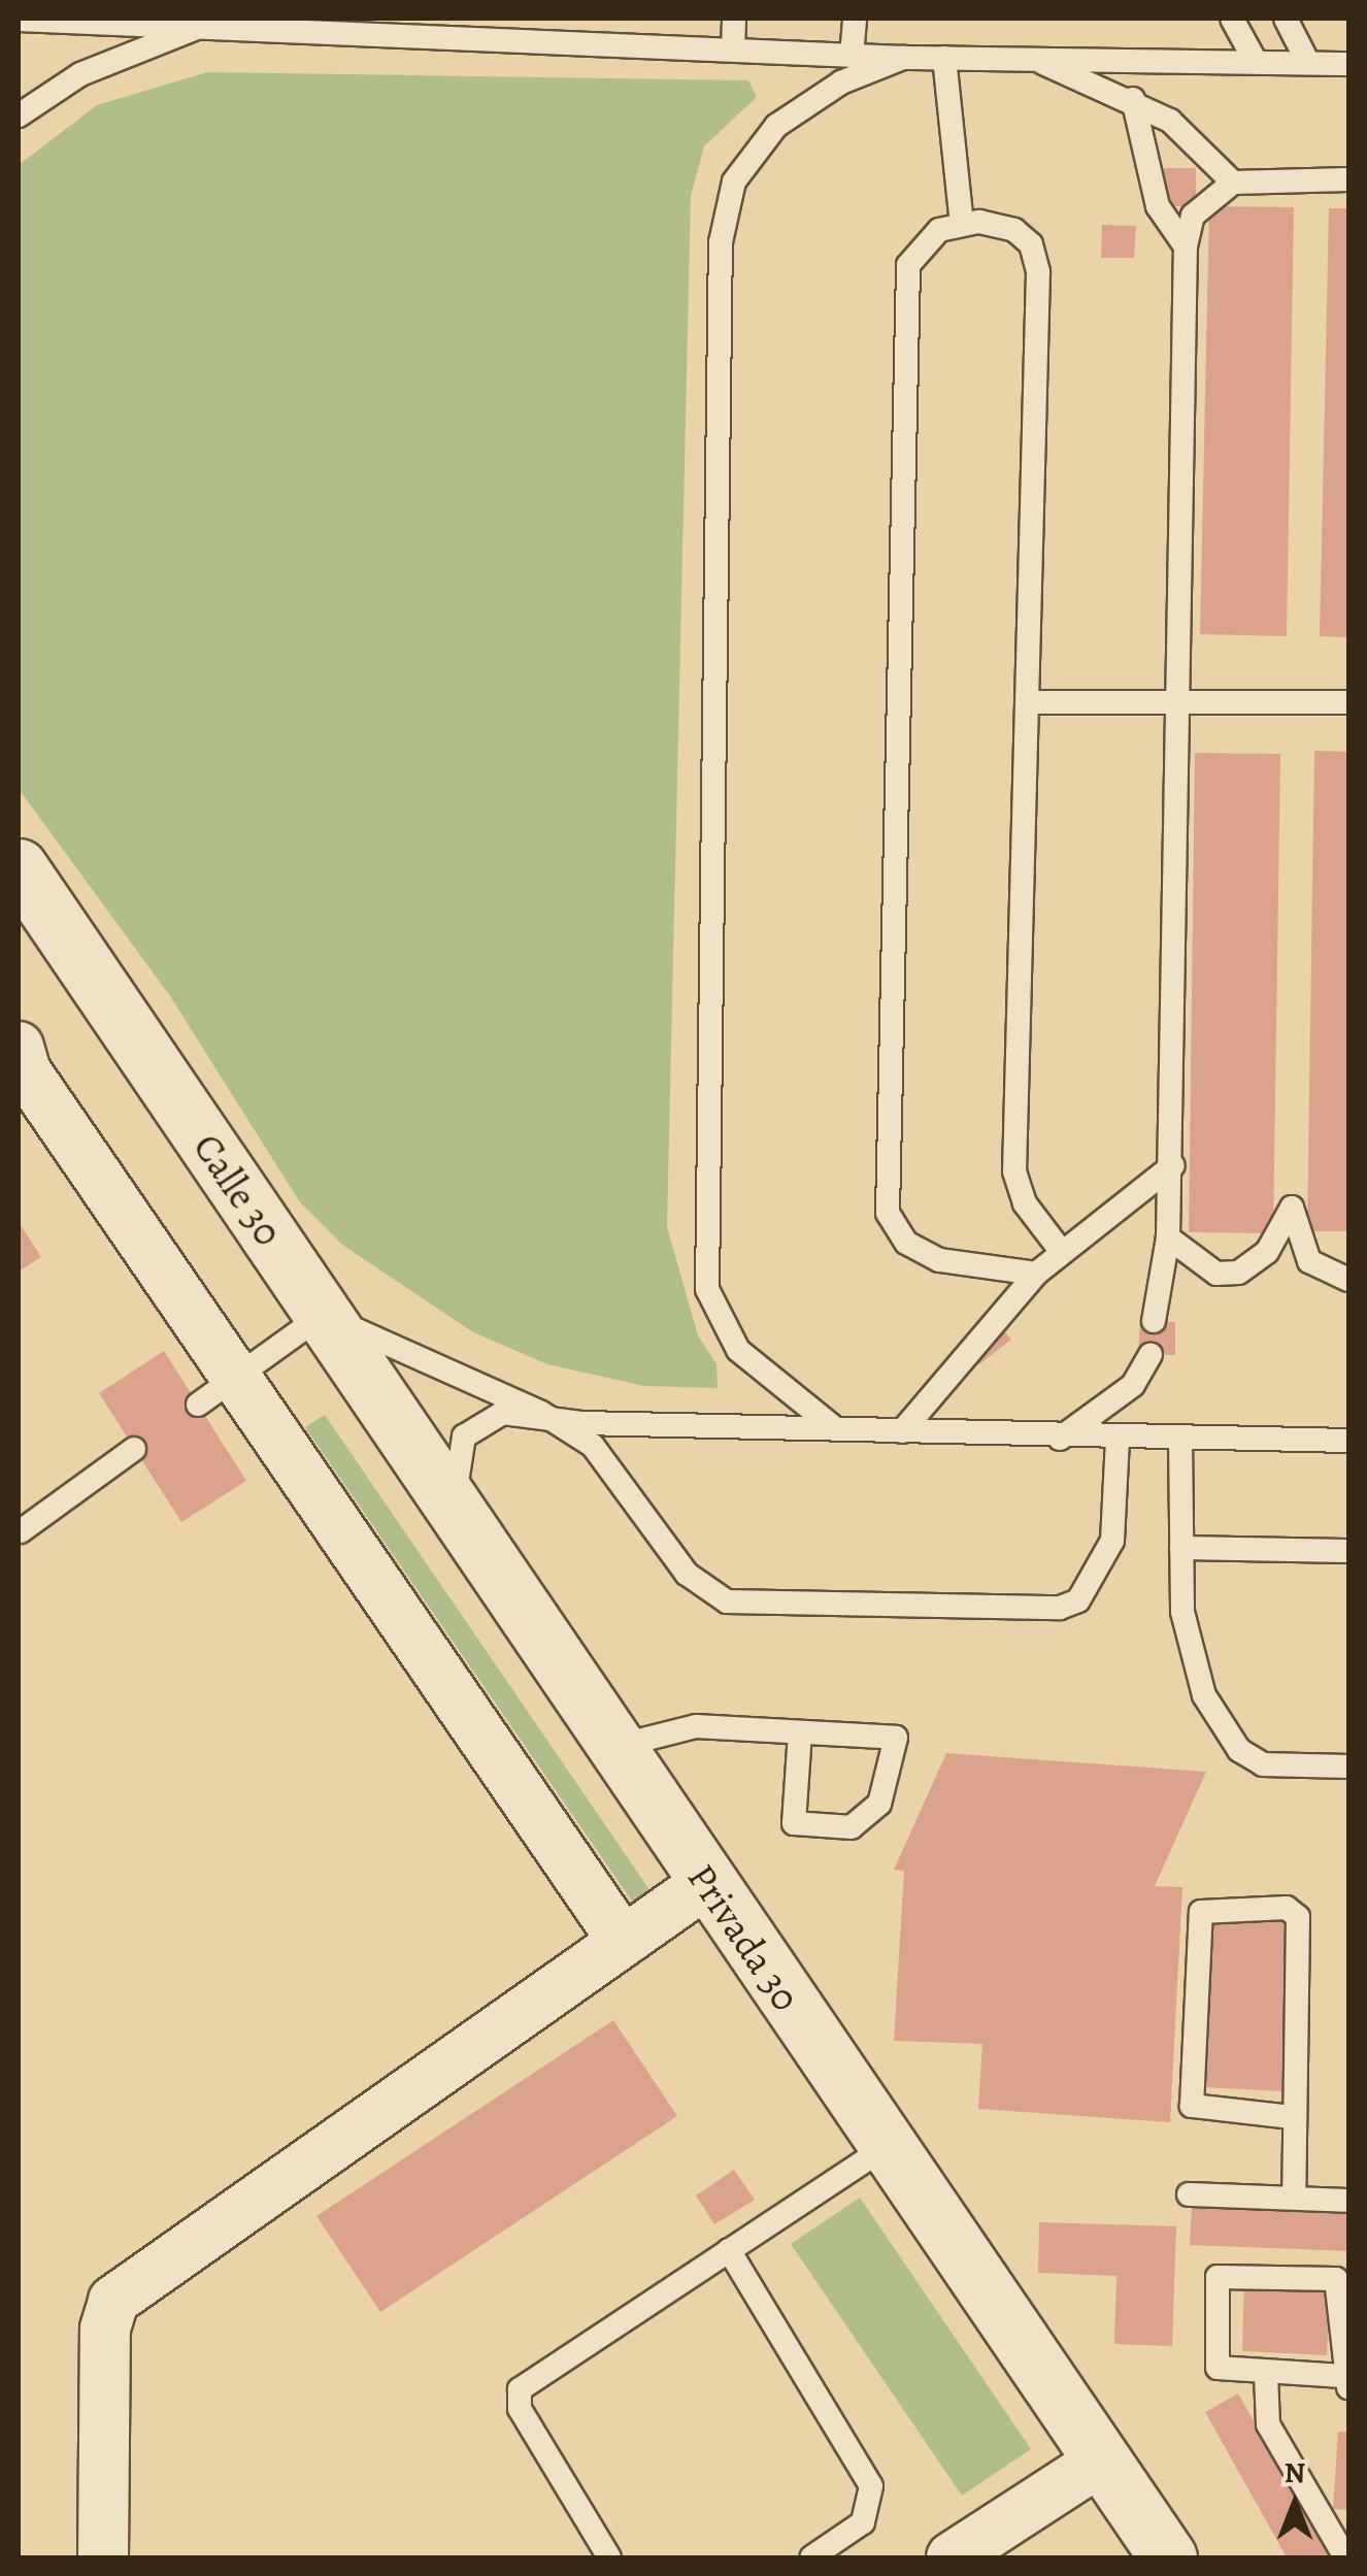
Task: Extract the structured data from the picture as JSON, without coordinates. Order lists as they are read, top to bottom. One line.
{"streets":{"street":["Calle 30","Privada 30"]},"crossings":[["Calle 30","Privada 30"]],"north":"top"}
